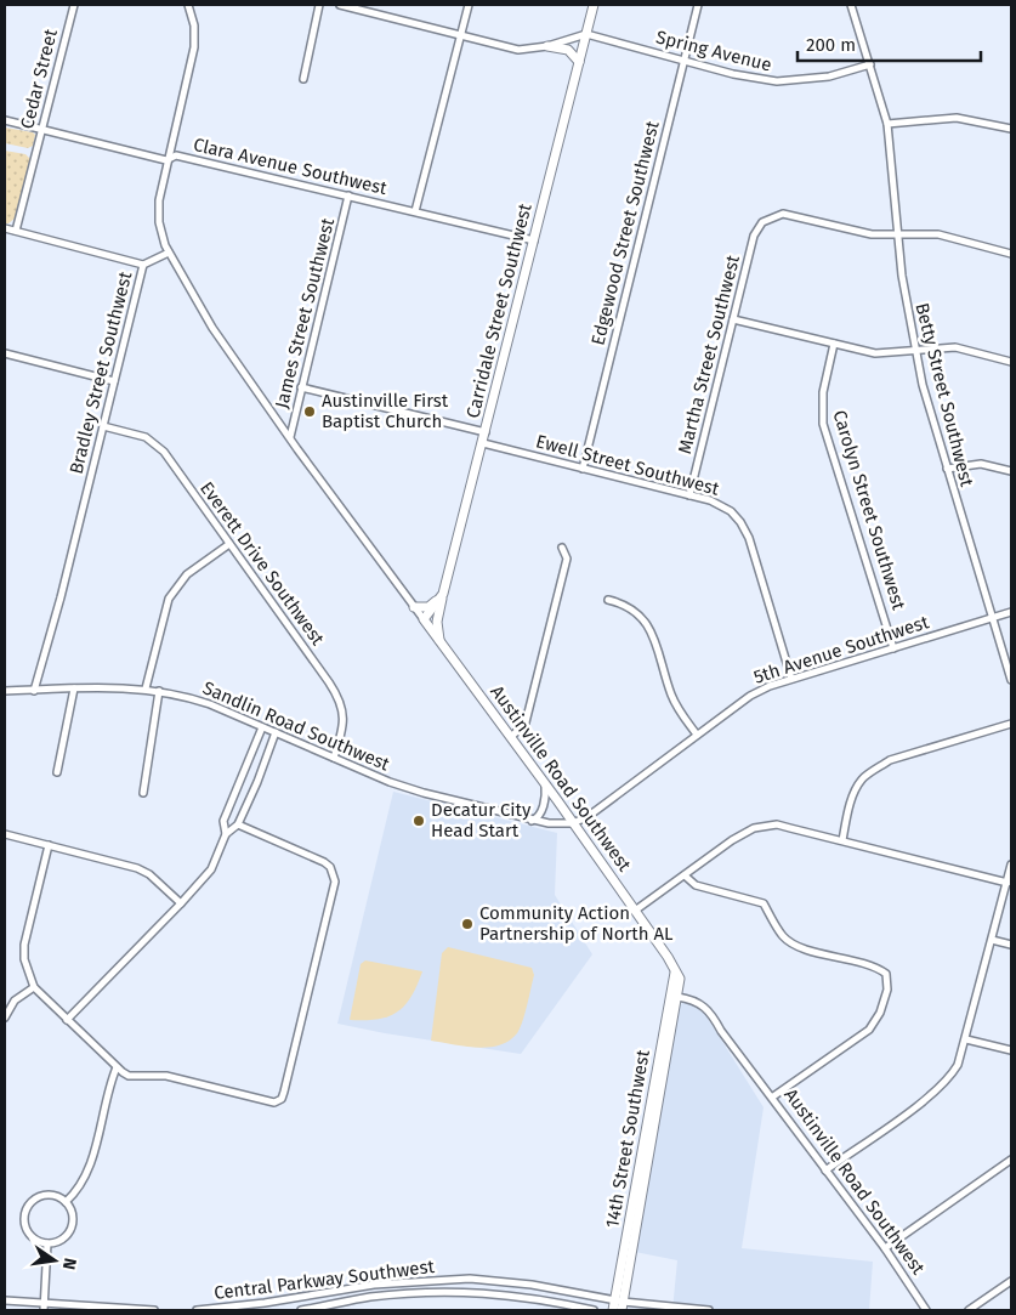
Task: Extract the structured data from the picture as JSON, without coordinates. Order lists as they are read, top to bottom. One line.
{"streets":{"main road":["Carridale Street Southwest","Austinville Road Southwest","14th Street Southwest"],"street":["Spring Avenue","Cedar Street","Clara Avenue Southwest","Edgewood Street Southwest","James Street Southwest","Martha Street Southwest","Bradley Street Southwest","Betty Street Southwest","Ewell Street Southwest","Carolyn Street Southwest","Everett Drive Southwest","5th Avenue Southwest","Sandlin Road Southwest","Central Parkway Southwest"]},"crossings":[["Spring Avenue","Edgewood Street Southwest"],["Spring Avenue","Carridale Street Southwest"],["Spring Avenue","Betty Street Southwest"],["Cedar Street","Clara Avenue Southwest"],["Clara Avenue Southwest","Carridale Street Southwest"],["Clara Avenue Southwest","James Street Southwest"],["Edgewood Street Southwest","Ewell Street Southwest"],["Carridale Street Southwest","Ewell Street Southwest"],["Carridale Street Southwest","Austinville Road Southwest"],["James Street Southwest","Austinville Road Southwest"],["Martha Street Southwest","Betty Street Southwest"],["Martha Street Southwest","Ewell Street Southwest"],["Bradley Street Southwest","Everett Drive Southwest"],["Bradley Street Southwest","Sandlin Road Southwest"],["Bradley Street Southwest","Austinville Road Southwest"],["Betty Street Southwest","5th Avenue Southwest"],["Ewell Street Southwest","5th Avenue Southwest"],["Carolyn Street Southwest","5th Avenue Southwest"],["Everett Drive Southwest","Sandlin Road Southwest"],["5th Avenue Southwest","Sandlin Road Southwest"],["5th Avenue Southwest","Austinville Road Southwest"],["Sandlin Road Southwest","Austinville Road Southwest"],["Austinville Road Southwest","14th Street Southwest"],["14th Street Southwest","Central Parkway Southwest"]],"places":["Austinville First Baptist Church","Decatur City Head Start","Community Action Partnership of North AL"],"scale_bar":"200 m","north":"right"}
